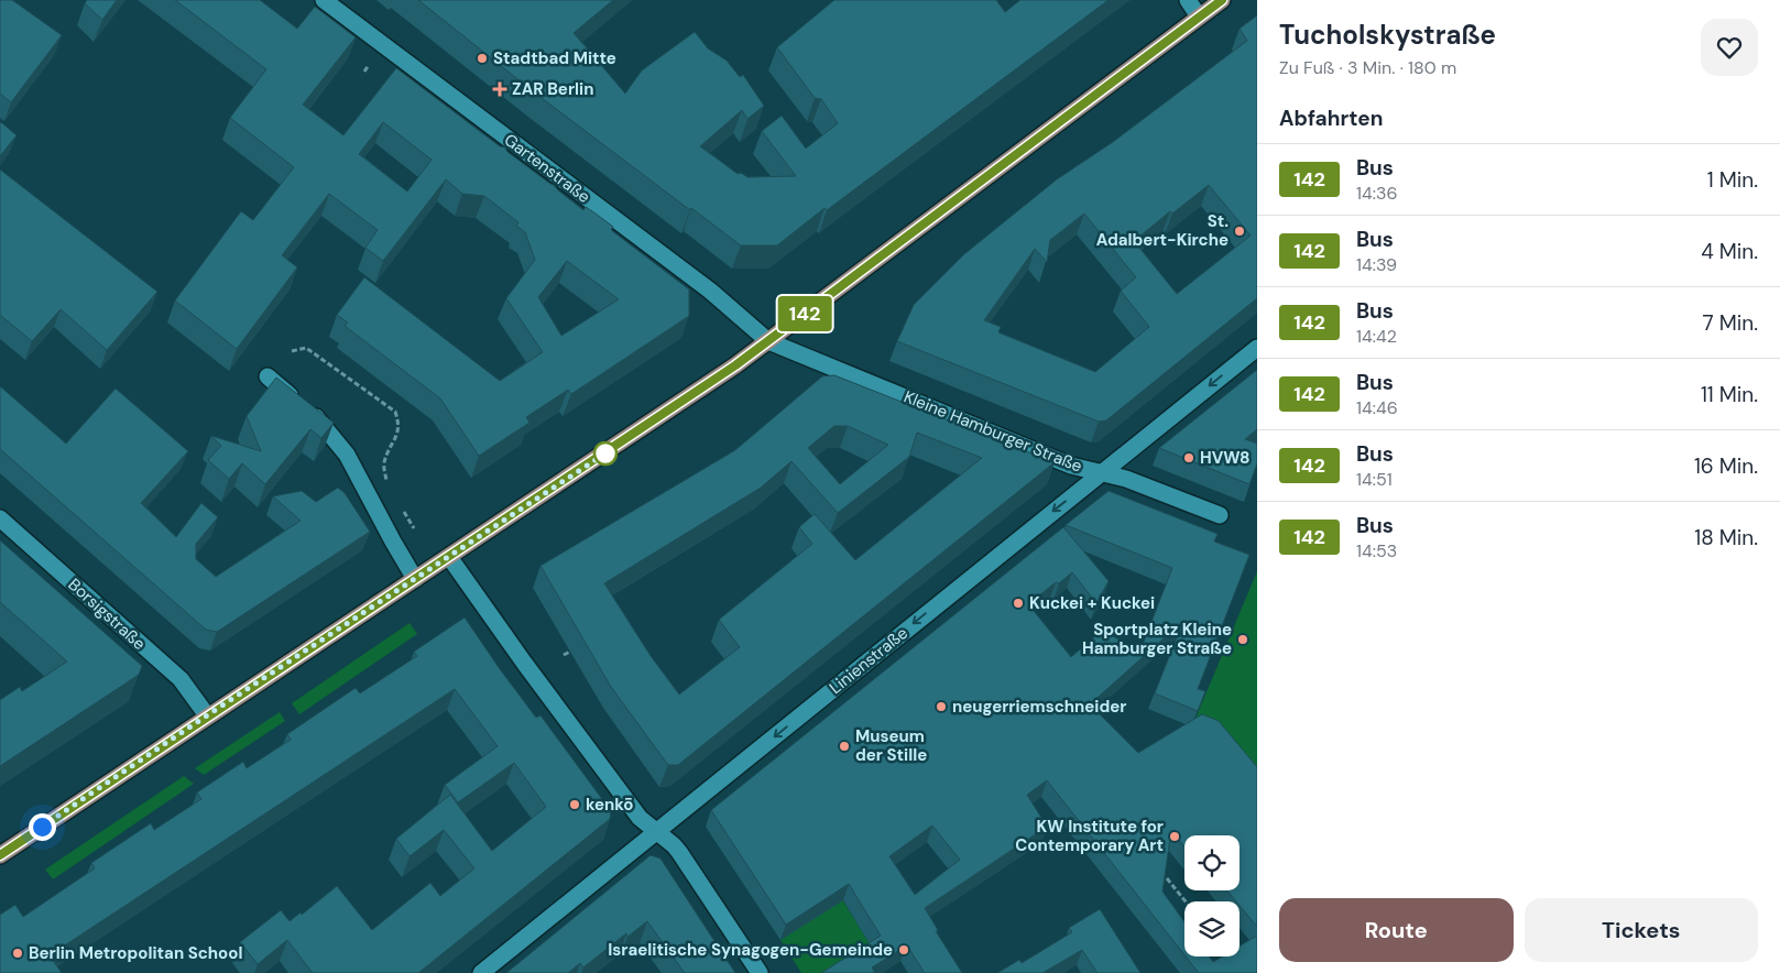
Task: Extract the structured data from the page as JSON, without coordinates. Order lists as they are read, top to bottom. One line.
{"streets":{"street":["Gartenstraße","Kleine Hamburger Straße","Borsigstraße","Linienstraße"]},"crossings":[["Gartenstraße","Kleine Hamburger Straße"],["Kleine Hamburger Straße","Linienstraße"]],"one_way":["Linienstraße"],"places":{"other":["Stadtbad Mitte","St. Adalbert-Kirche","HVW8","Kuckei + Kuckei","Sportplatz Kleine Hamburger Straße","neugerriemschneider","Museum der Stille","kenkō","KW Institute for Contemporary Art","Israelitische Synagogen-Gemeinde","Berlin Metropolitan School"],"health":["ZAR Berlin"]},"lines":["bus line 142"],"page":{"on_map":"142","heading":[["Tucholskystraße","Zu Fuß · 3 Min. · 180 m"],"Abfahrten"],"list":[{"mark":"142","name":"Bus","note":"14:36","value":"1 Min."},{"mark":"142","name":"Bus","note":"14:39","value":"4 Min."},{"mark":"142","name":"Bus","note":"14:42","value":"7 Min."},{"mark":"142","name":"Bus","note":"14:46","value":"11 Min."},{"mark":"142","name":"Bus","note":"14:51","value":"16 Min."},{"mark":"142","name":"Bus","note":"14:53","value":"18 Min."}],"buttons":["Route","Tickets"]}}
